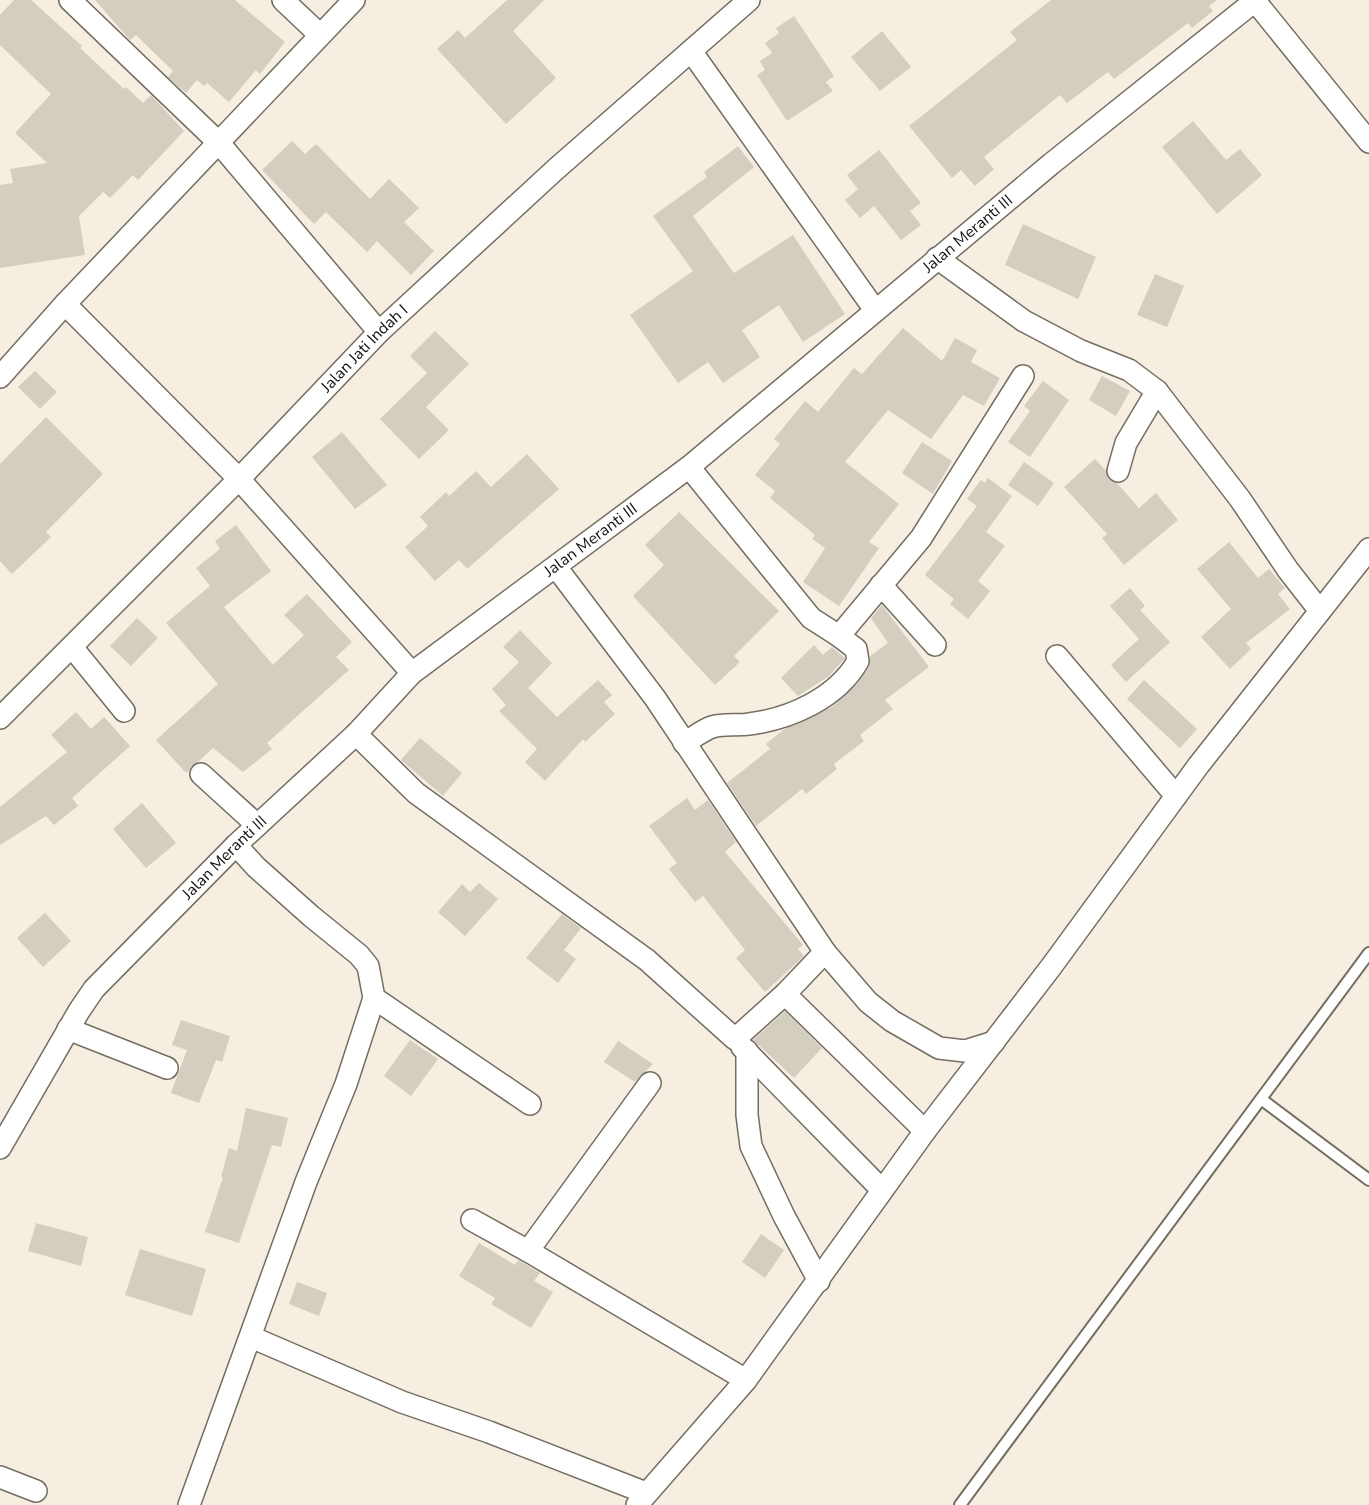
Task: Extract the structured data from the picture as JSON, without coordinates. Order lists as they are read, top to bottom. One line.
{"streets":{"street":["Jalan Meranti III","Jalan Jati Indah I"]}}
